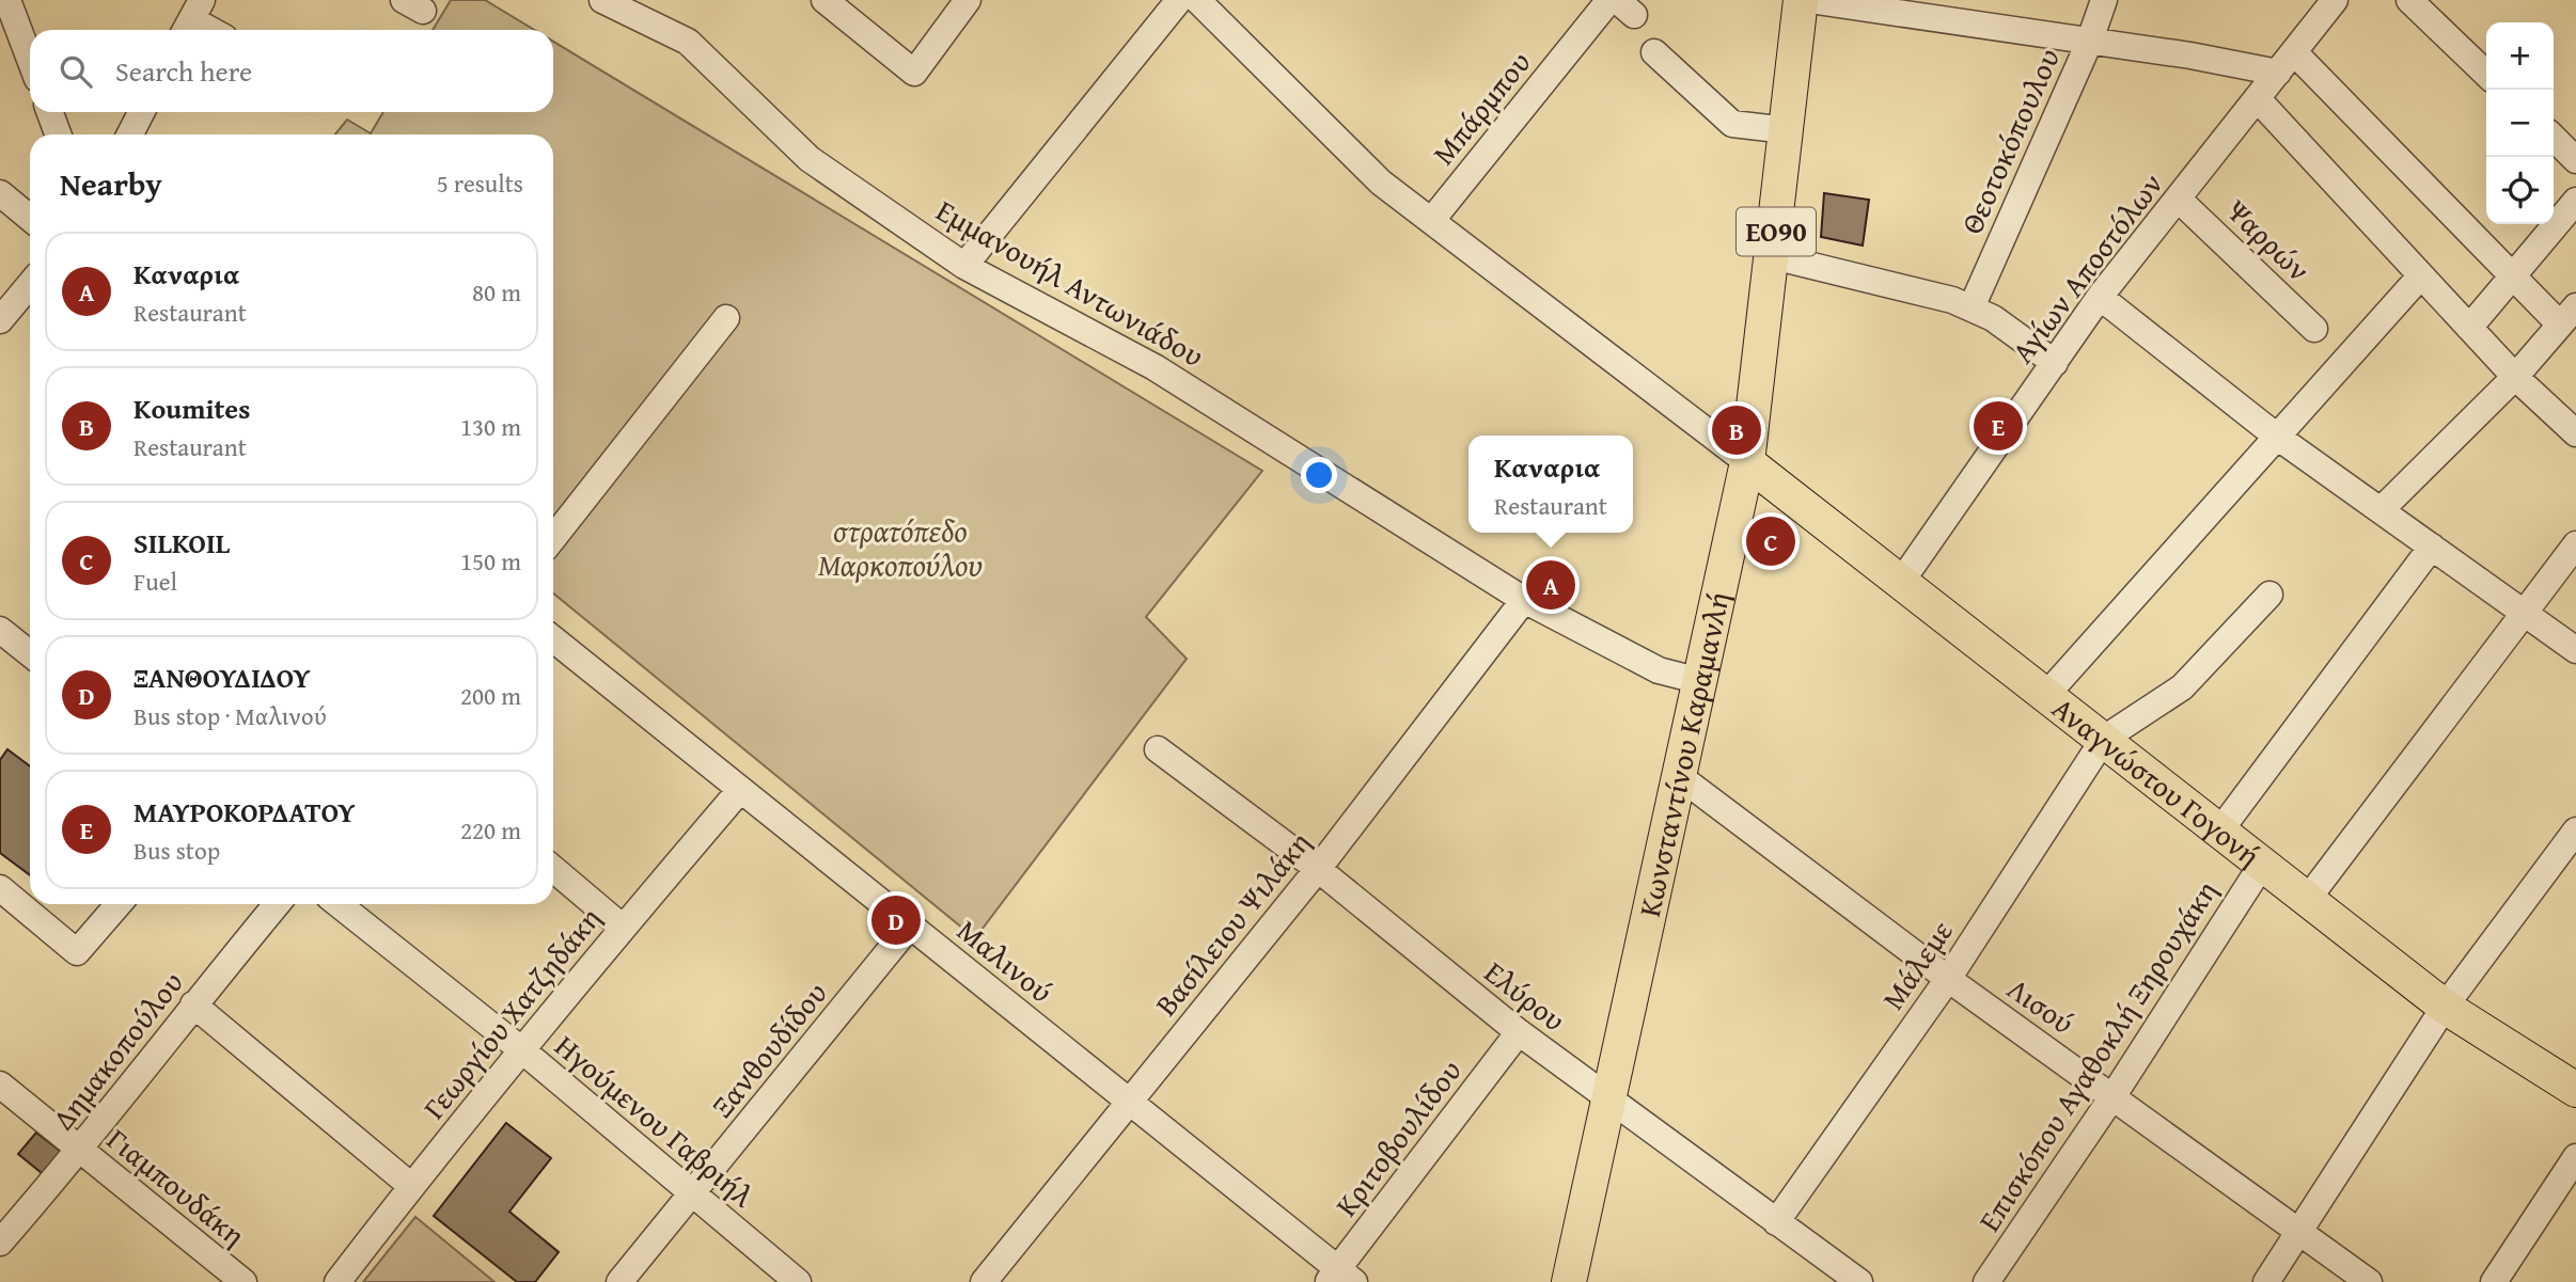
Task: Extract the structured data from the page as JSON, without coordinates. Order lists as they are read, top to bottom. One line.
{"streets":{"main road":["ΕΟ90","Κωνσταντίνου Καραμανλή","Αναγνώστου Γογονή"],"street":["Μπάρμπου","Θεοτοκόπουλου","Ψαρρών","Αγίων Αποστόλων","Εμμανουήλ Αντωνιάδου","Βασίλειου Ψιλάκη","Μαλινού","Μάλεμε","Ελύρου","Λισού","Γεωργίου Χατζηδάκη","Ξανθουδίδου","Δημακοπούλου","Επισκόπου Αγαθοκλή Ξηρουχάκη","Ηγούμενου Γαβριήλ","Κριτοβουλίδου","Γιαμπουδάκη"]},"crossings":[["Ψαρρών","Αγίων Αποστόλων"],["Αγίων Αποστόλων","Αναγνώστου Γογονή"],["Εμμανουήλ Αντωνιάδου","Κωνσταντίνου Καραμανλή"],["Εμμανουήλ Αντωνιάδου","Βασίλειου Ψιλάκη"],["Κωνσταντίνου Καραμανλή","Αναγνώστου Γογονή"],["Κωνσταντίνου Καραμανλή","Ελύρου"],["Κωνσταντίνου Καραμανλή","Λισού"],["Αναγνώστου Γογονή","Μάλεμε"],["Αναγνώστου Γογονή","Επισκόπου Αγαθοκλή Ξηρουχάκη"],["Βασίλειου Ψιλάκη","Μαλινού"],["Βασίλειου Ψιλάκη","Ελύρου"],["Μαλινού","Γεωργίου Χατζηδάκη"],["Μαλινού","Ξανθουδίδου"],["Μαλινού","Κριτοβουλίδου"],["Μάλεμε","Ελύρου"],["Μάλεμε","Λισού"],["Ελύρου","Κριτοβουλίδου"],["Λισού","Επισκόπου Αγαθοκλή Ξηρουχάκη"],["Γεωργίου Χατζηδάκη","Ηγούμενου Γαβριήλ"],["Ξανθουδίδου","Ηγούμενου Γαβριήλ"],["Δημακοπούλου","Γιαμπουδάκη"]],"parks":["στρατόπεδο Μαρκοπούλου"],"page":{"map_buttons":["+","−"],"search":"Search here","heading":["Nearby","5 results"],"list":[{"mark":"A","name":"Καναρια","note":"Restaurant","value":"80 m"},{"mark":"B","name":"Koumites","note":"Restaurant","value":"130 m"},{"mark":"C","name":"SILKOIL","note":"Fuel","value":"150 m"},{"mark":"D","name":"ΞΑΝΘΟΥΔΙΔΟΥ","note":"Bus stop · Μαλινού","value":"200 m"},{"mark":"E","name":"ΜΑΥΡΟΚΟΡΔΑΤΟΥ","note":"Bus stop","value":"220 m"}],"pins":["E","B","C","A","D"],"popup":["Καναρια","Restaurant"]}}
